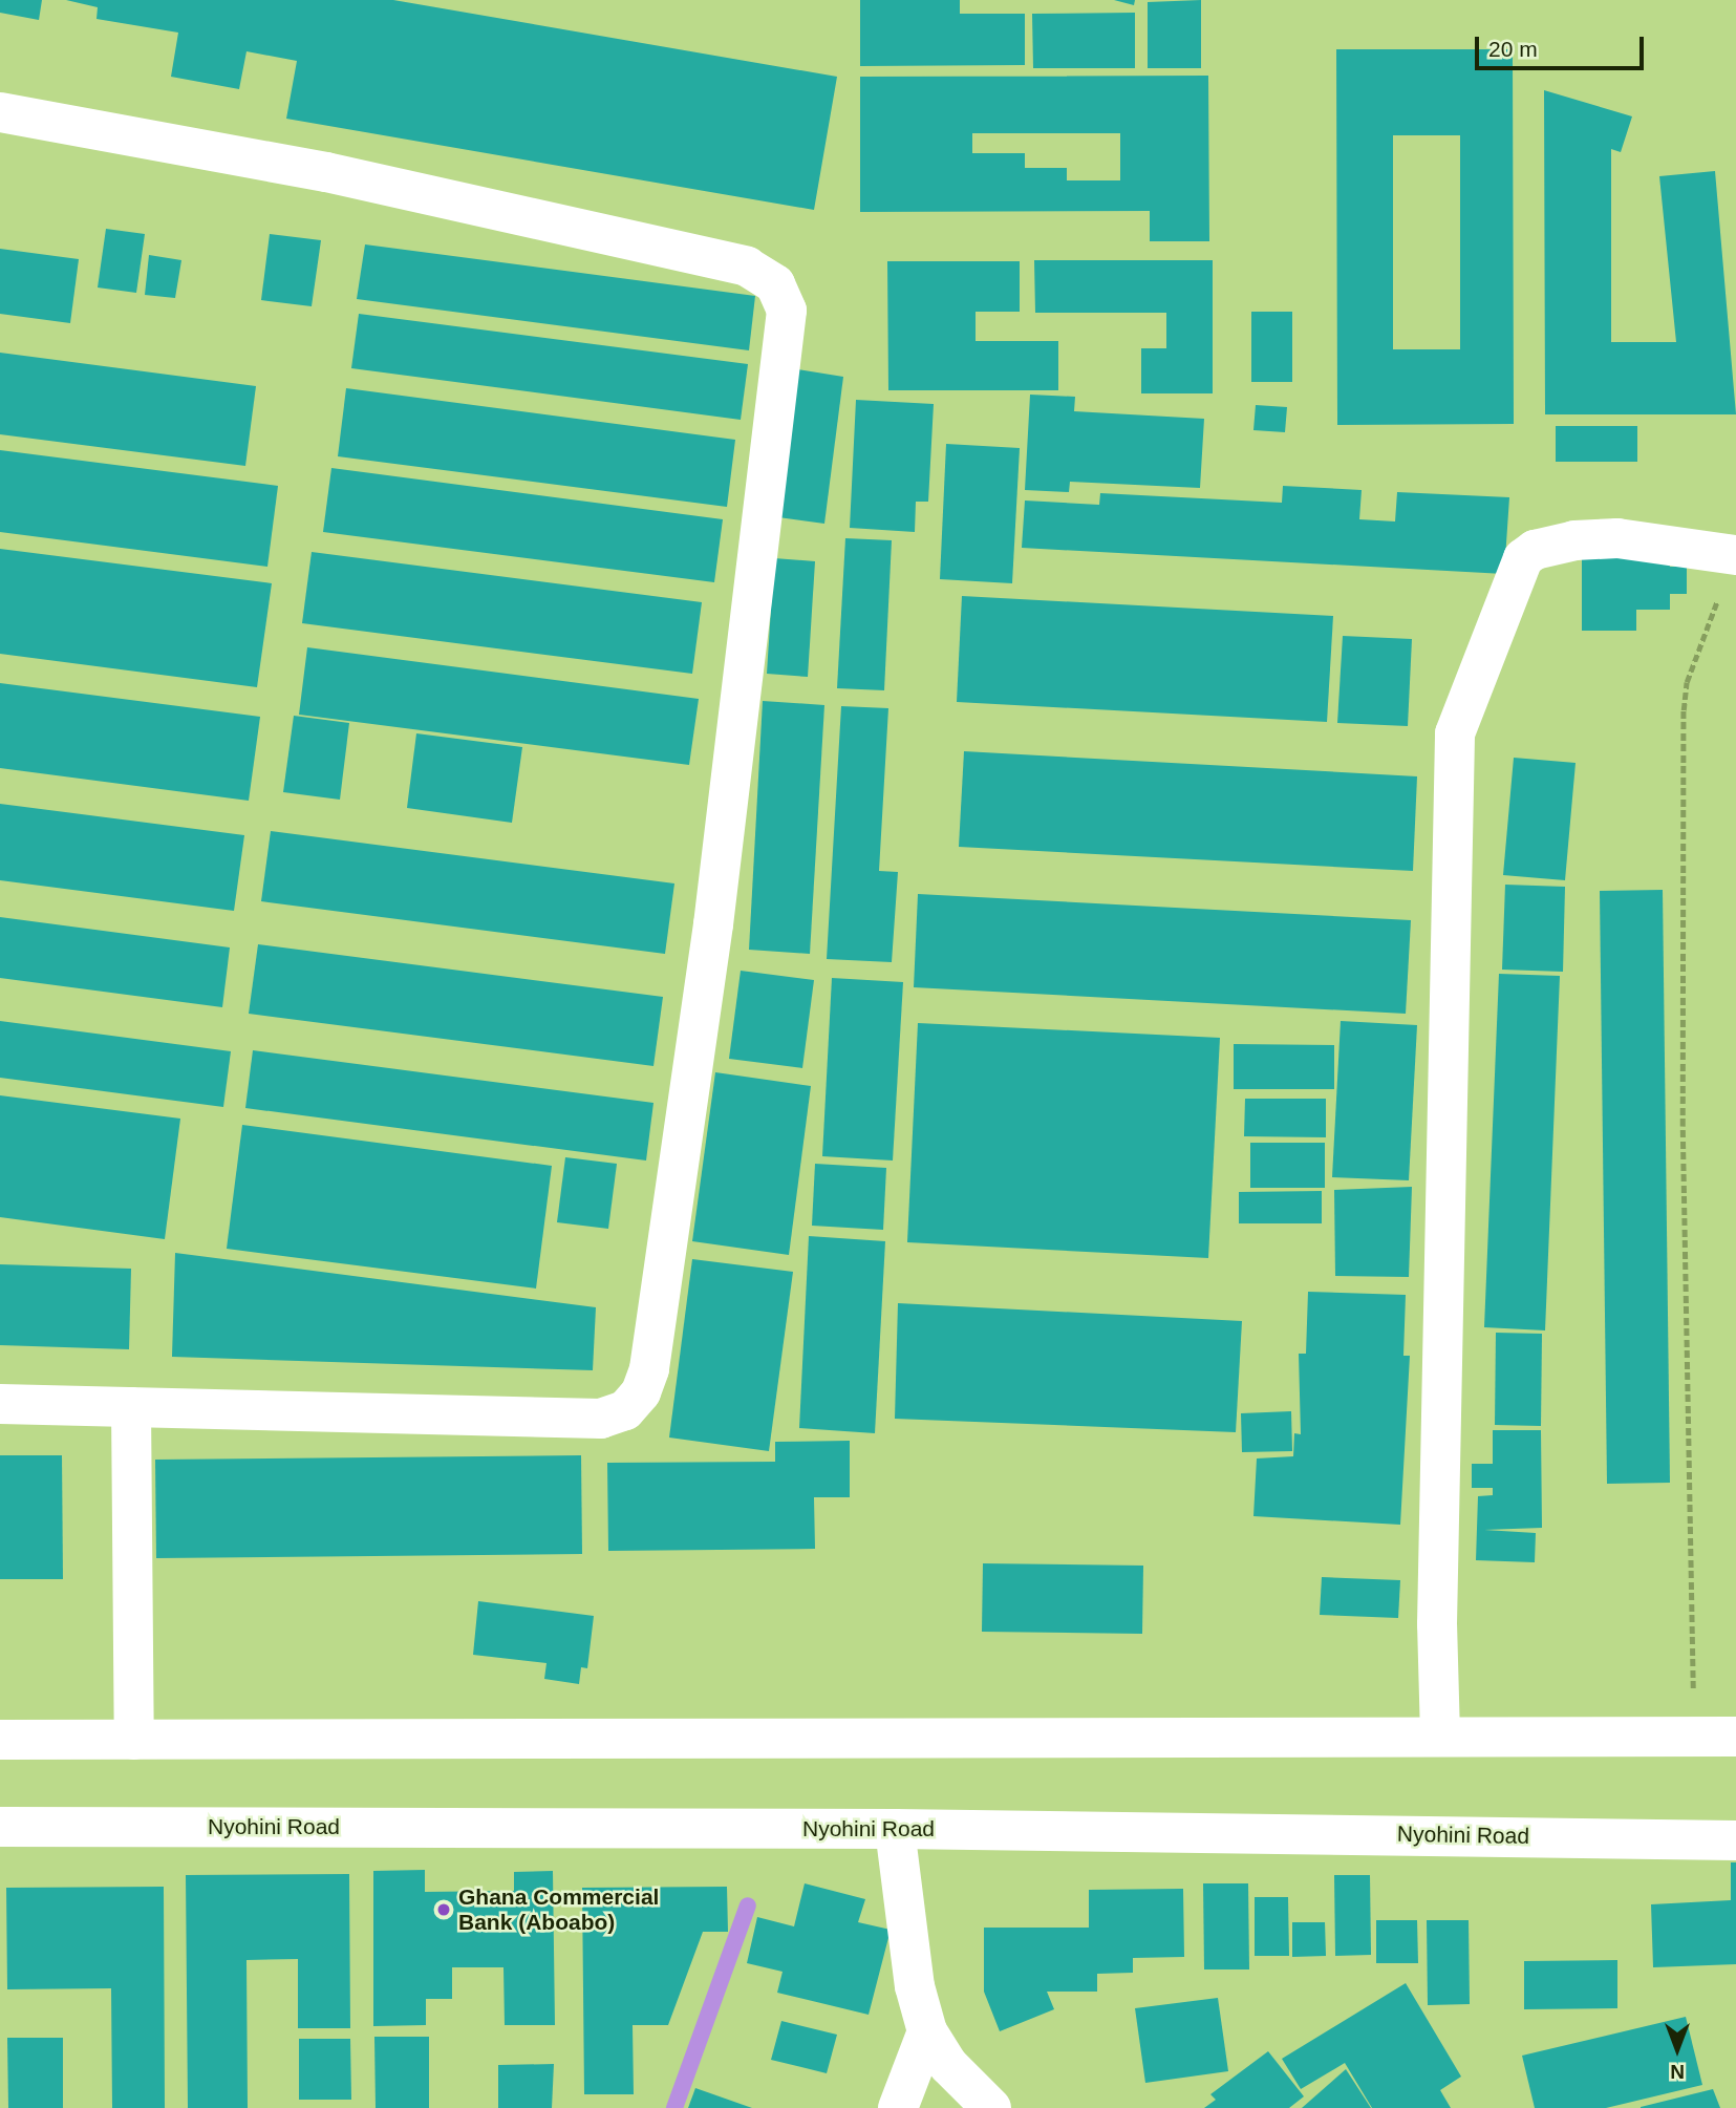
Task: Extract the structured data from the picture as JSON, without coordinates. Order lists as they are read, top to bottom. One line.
{"streets":{"street":["Nyohini Road"]},"places":["Ghana Commercial Bank (Aboabo)"],"scale_bar":"20 m","north":"bottom"}
